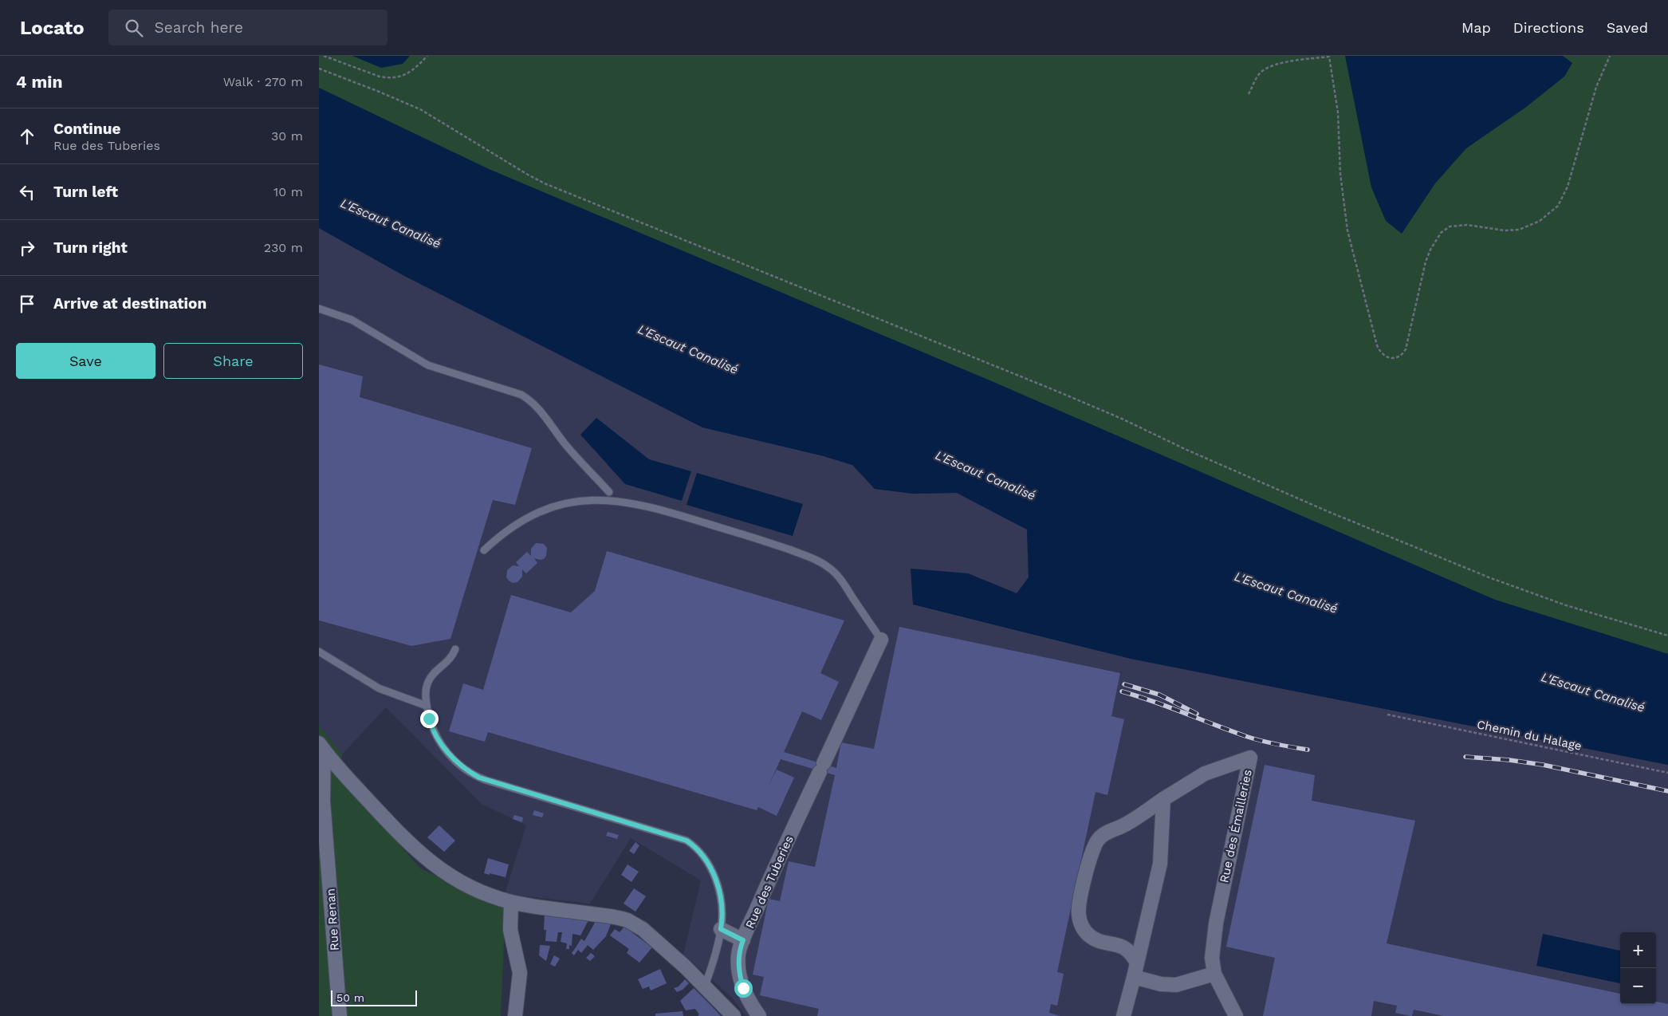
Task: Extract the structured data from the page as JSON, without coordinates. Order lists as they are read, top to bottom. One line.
{"streets":{"street":["Rue des Émailleries","Rue des Tuberies","Rue Renan"],"path":["Chemin du Halage"]},"water":["L'Escaut Canalisé"],"scale_bar":"50 m","page":{"header":"Locato","search":"Search here","nav":["Map","Directions","Saved"],"heading":["4 min","Walk · 270 m"],"list":[["Continue","Rue des Tuberies","30 m"],["Turn left","10 m"],["Turn right","230 m"],"Arrive at destination"],"buttons":["Save","Share"],"map_buttons":["+","−"],"scale":"50 m"}}
